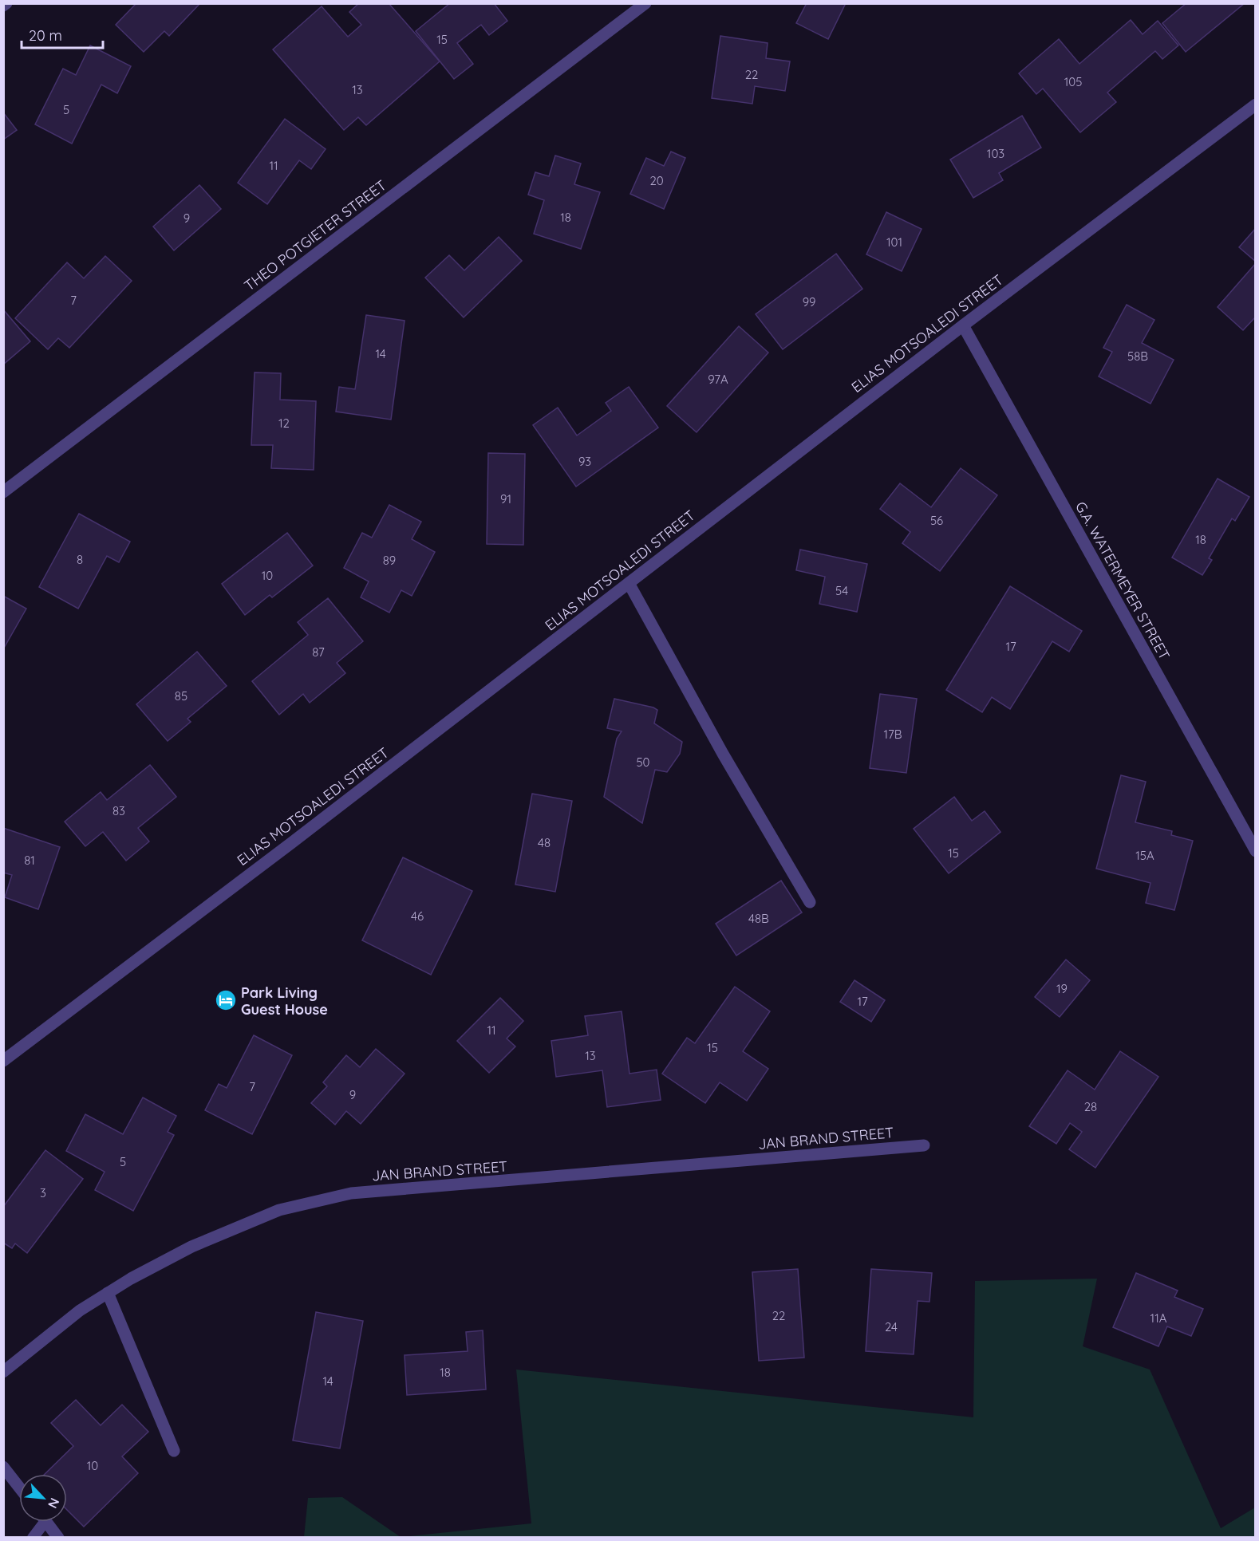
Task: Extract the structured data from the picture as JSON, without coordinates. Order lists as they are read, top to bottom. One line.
{"streets":{"street":["THEO POTGIETER STREET","ELIAS MOTSOALEDI STREET","G.A. WATERMEYER STREET","JAN BRAND STREET"]},"crossings":[["ELIAS MOTSOALEDI STREET","G.A. WATERMEYER STREET"]],"places":{"hotel":["Park Living Guest House"]},"house_numbers":["15","22","105","13","5","103","11","20","18","9","101","7","99","14","58B","97A","12","93","91","56","18","8","89","10","54","17","87","85","17B","50","83","48","15","15A","81","46","48B","19","17","11","15","13","7","9","28","5","3","22","11A","24","18","14","10"],"scale_bar":"20 m","north":"bottom right"}
